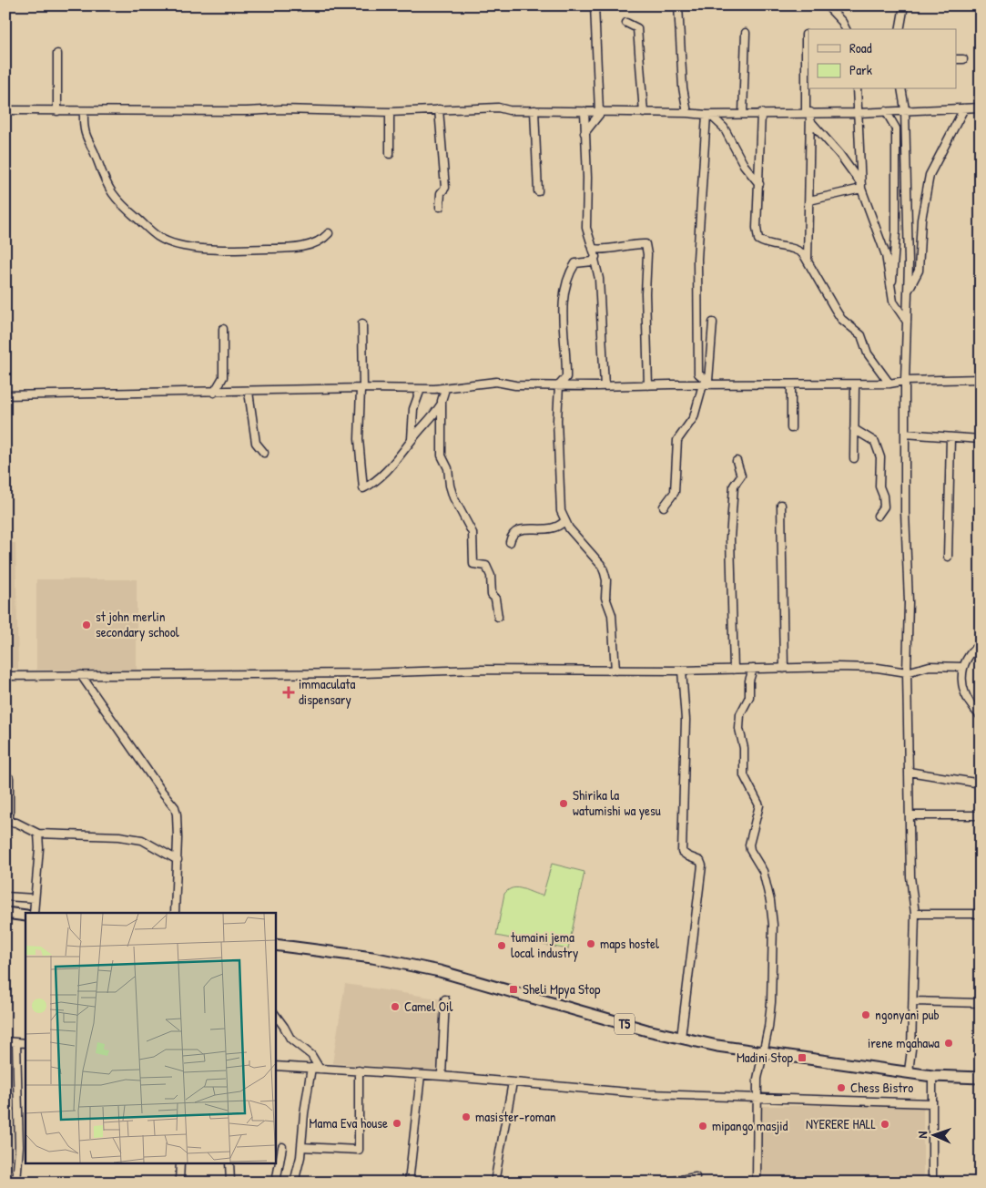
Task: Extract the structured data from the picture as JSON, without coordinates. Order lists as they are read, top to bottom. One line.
{"streets":{"highway":["T5"]},"places":{"other":["st john merlin secondary school","Shirika la watumishi wa yesu","maps hostel","tumaini jema local industry","Camel Oil","ngonyani pub","irene mgahawa","Chess Bistro","masister-roman","Mama Eva house","NYERERE HALL","mipango masjid"],"health":["immaculata dispensary"],"transit":["Sheli Mpya Stop","Madini Stop"]},"legend":["Road","Park"],"north":"left"}
